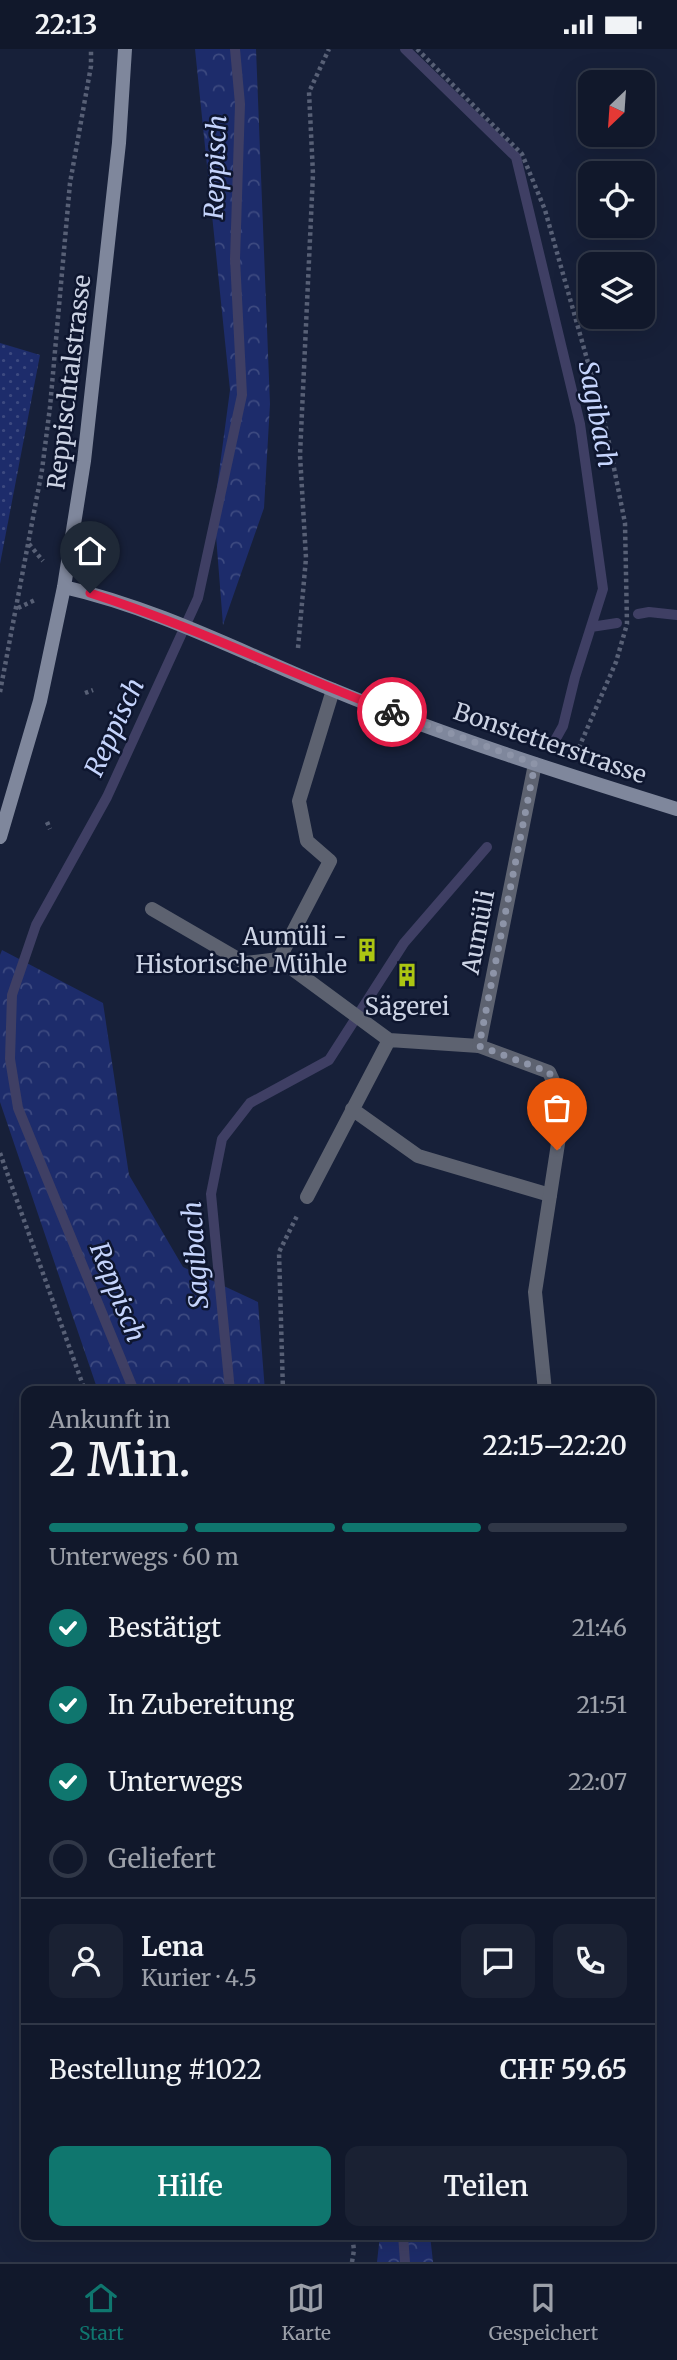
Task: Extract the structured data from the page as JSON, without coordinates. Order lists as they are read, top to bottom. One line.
{"streets":{"main road":["Reppischtalstrasse","Bonstetterstrasse"],"street":["Aumüli"]},"crossings":[["Reppischtalstrasse","Bonstetterstrasse"],["Bonstetterstrasse","Aumüli"]],"water":["Reppisch","Sagibach"],"places":{"building":["Aumüli - Historische Mühle","Sägerei"]},"north":"bottom left","page":{"status":"22:13","heading":["2 Min.","Ankunft in","22:15–22:20"],"panel":["Lena","Kurier · 4.5","Bestellung #1022","CHF 59.65"],"bar":"Unterwegs · 60 m","list":[["Bestätigt","21:46"],["In Zubereitung","21:51"],["Unterwegs","22:07"],"Geliefert"],"buttons":["Hilfe","Teilen"],"tabs":["Start","Karte","Gespeichert"]}}
